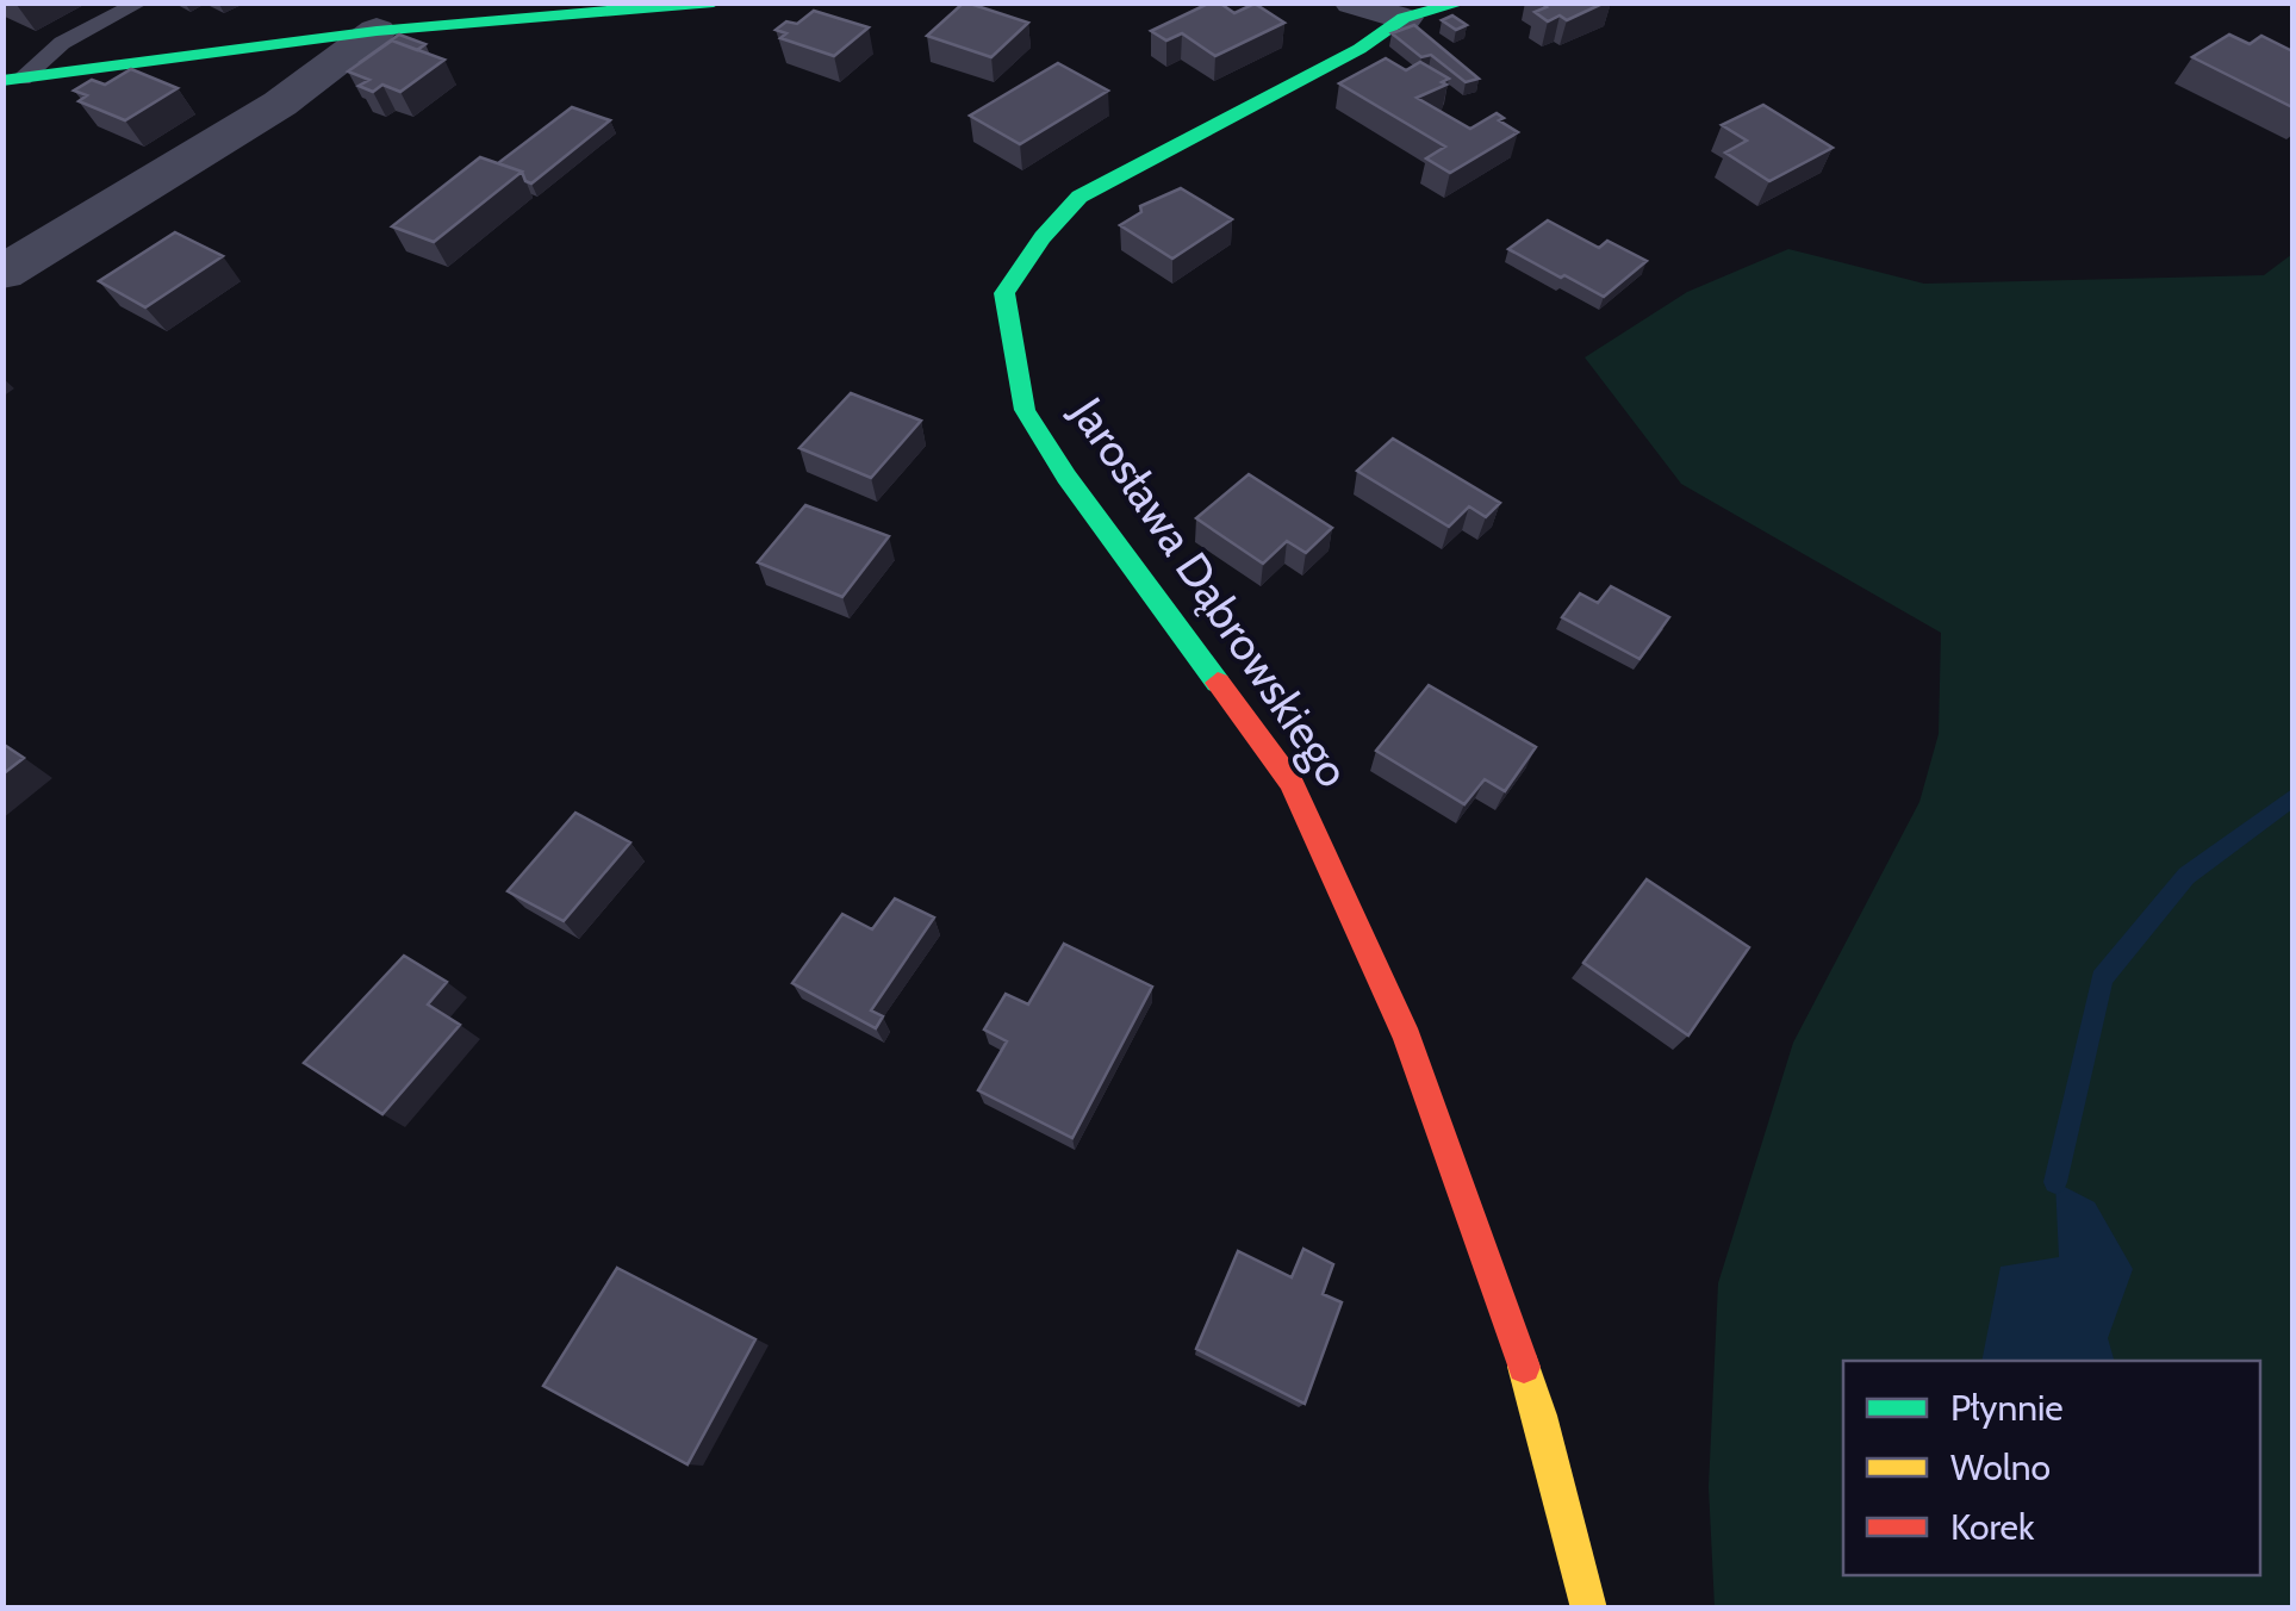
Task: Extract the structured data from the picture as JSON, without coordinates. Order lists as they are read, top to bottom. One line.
{"streets":{"street":["Jarosława Dąbrowskiego"]},"legend":["Płynnie","Wolno","Korek"]}
